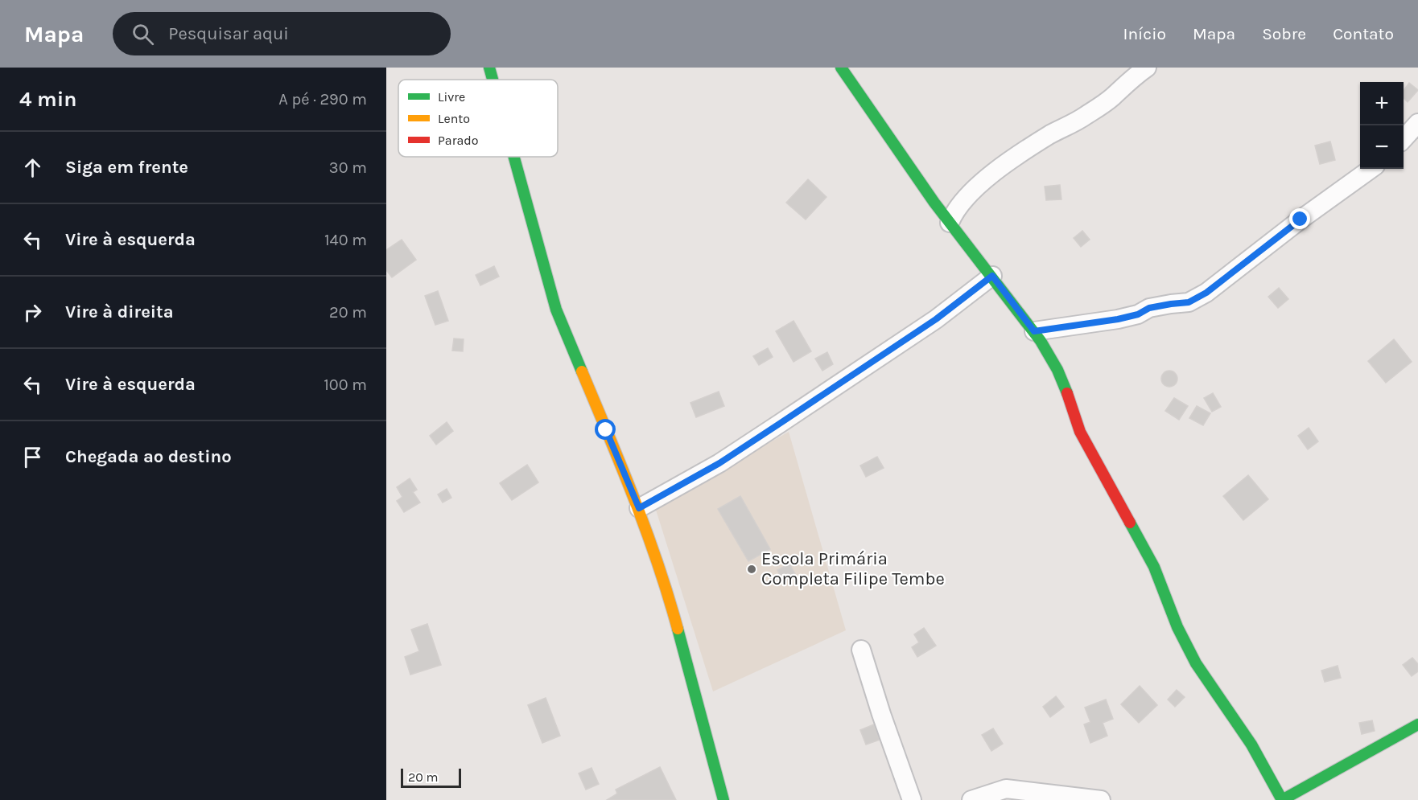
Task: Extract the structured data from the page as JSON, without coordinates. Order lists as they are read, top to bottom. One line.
{"places":["Escola Primária Completa Filipe Tembe"],"legend":["Livre","Lento","Parado"],"scale_bar":"20 m","page":{"header":"Mapa","search":"Pesquisar aqui","nav":["Início","Mapa","Sobre","Contato"],"heading":["4 min","A pé · 290 m"],"map_buttons":["+","−"],"list":[["Siga em frente","30 m"],["Vire à esquerda","140 m"],["Vire à direita","20 m"],["Vire à esquerda","100 m"],"Chegada ao destino"],"scale":"20 m"}}
